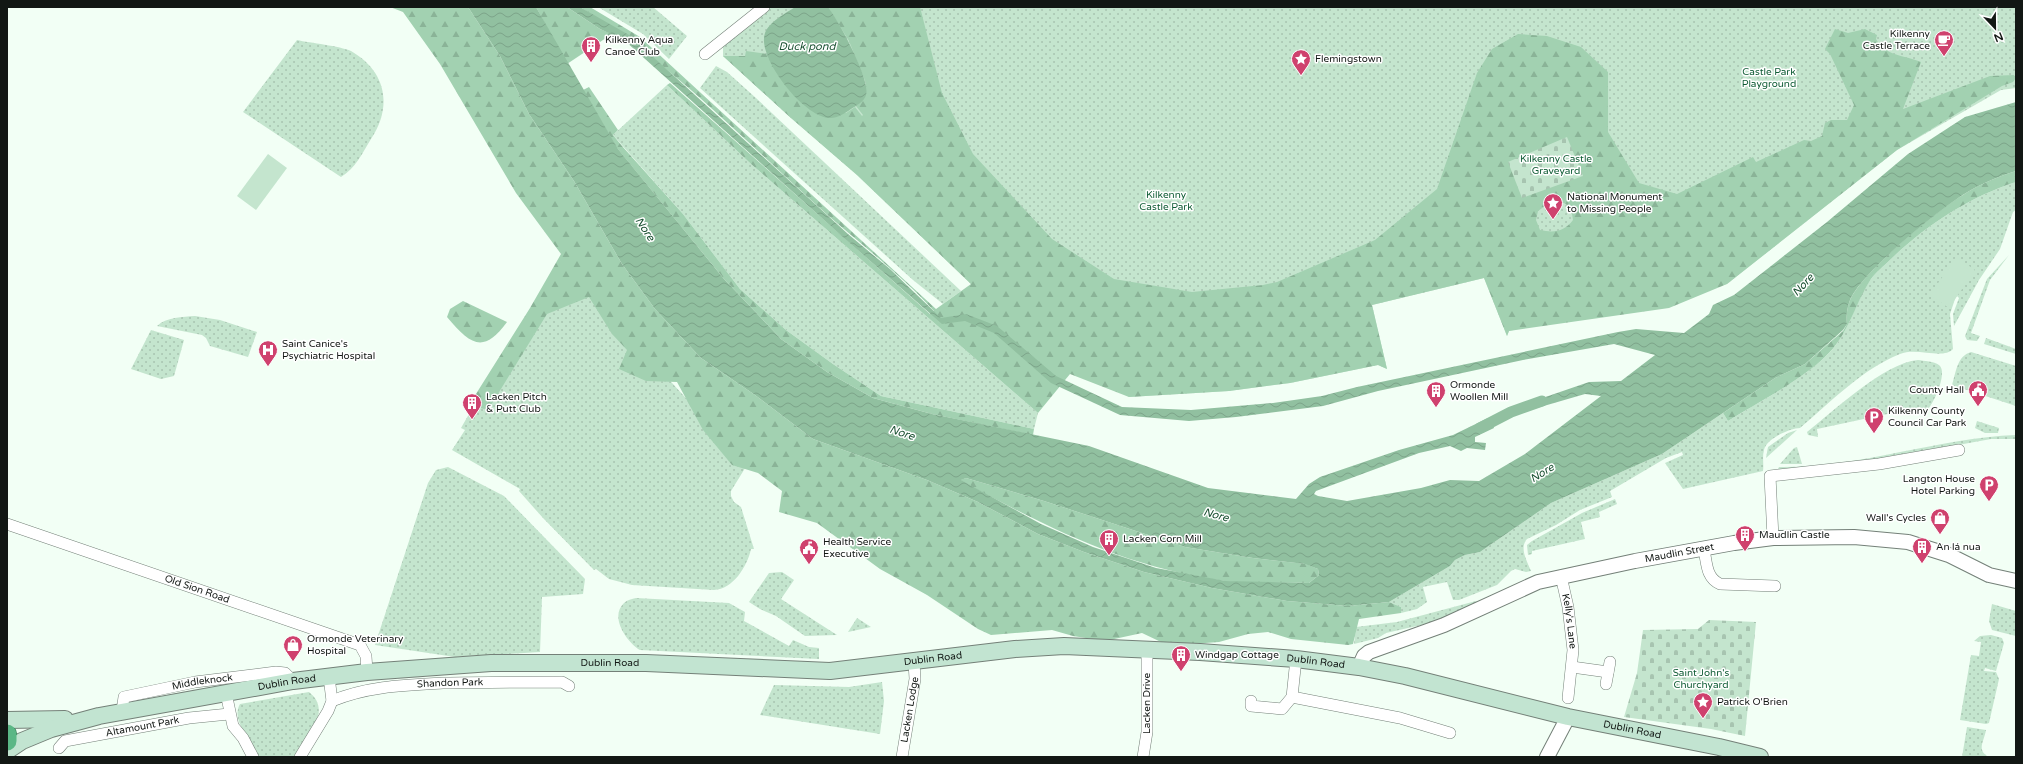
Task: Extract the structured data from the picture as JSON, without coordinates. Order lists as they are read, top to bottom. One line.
{"streets":{"main road":["Dublin Road"],"street":["Maudlin Street","Old Sion Road","Kelly's Lane","Middleknock","Shandon Park","Lacken Drive","Lacken Lodge","Altamount Park"]},"crossings":[["Maudlin Street","Kelly's Lane"],["Maudlin Street","Dublin Road"],["Old Sion Road","Dublin Road"],["Dublin Road","Middleknock"],["Dublin Road","Lacken Drive"],["Dublin Road","Lacken Lodge"]],"water":["Duck pond","Nore"],"parks":["Castle Park Playground","Kilkenny Castle Graveyard","Kilkenny Castle Park","Saint John's Churchyard"],"places":{"cafe":["Kilkenny Castle Terrace"],"building":["Kilkenny Aqua Canoe Club","Ormonde Woollen Mill","Lacken Pitch & Putt Club","Maudlin Castle","Lacken Corn Mill","An lá nua","Windgap Cottage"],"place":["Flemingstown","National Monument to Missing People","Patrick O'Brien"],"hospital":["Saint Canice's Psychiatric Hospital"],"public building":["County Hall","Health Service Executive"],"parking":["Kilkenny County Council Car Park","Langton House Hotel Parking"],"shop":["Wall's Cycles","Ormonde Veterinary Hospital"]},"north":"bottom"}
